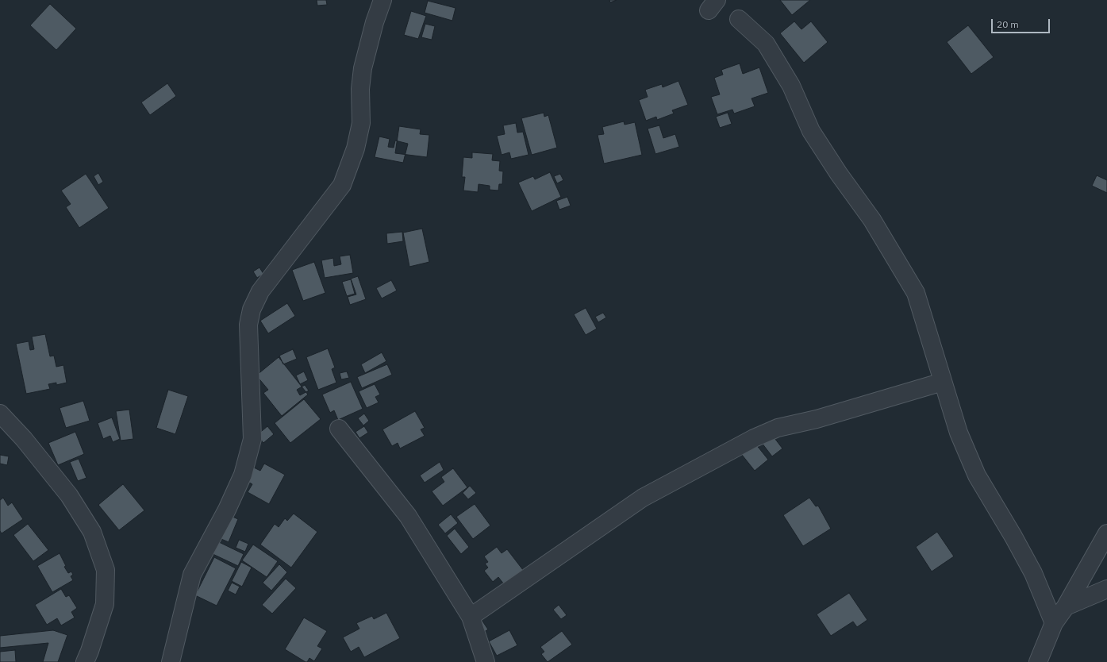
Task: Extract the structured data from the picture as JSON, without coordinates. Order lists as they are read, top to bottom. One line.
{"scale_bar":"20 m"}
